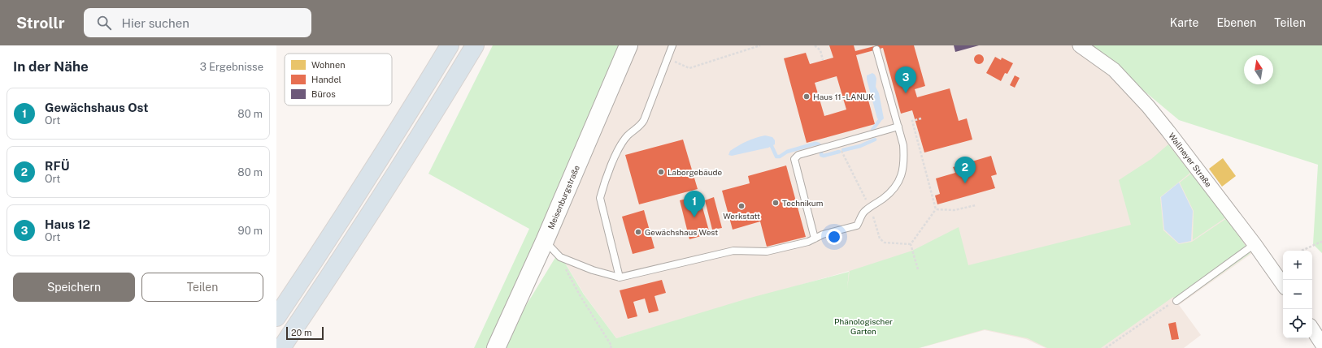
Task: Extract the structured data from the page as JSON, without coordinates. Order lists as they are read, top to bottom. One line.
{"streets":{"main road":["Meisenburgstraße"],"street":["Wallneyer Straße"]},"parks":["Phänologischer Garten"],"places":["Haus 11 - LANUK","Laborgebäude","Technikum","Werkstatt","Gewächshaus West"],"legend":["Wohnen","Handel","Büros"],"scale_bar":"20 m","north":"top","page":{"header":"Strollr","search":"Hier suchen","nav":["Karte","Ebenen","Teilen"],"heading":["In der Nähe","3 Ergebnisse"],"pins":["3","2","1"],"list":[{"mark":"1","name":"Gewächshaus Ost","note":"Ort","value":"80 m"},{"mark":"2","name":"RFÜ","note":"Ort","value":"80 m"},{"mark":"3","name":"Haus 12","note":"Ort","value":"90 m"}],"map_buttons":["+","−"],"buttons":["Speichern","Teilen"],"scale":"20 m"}}
